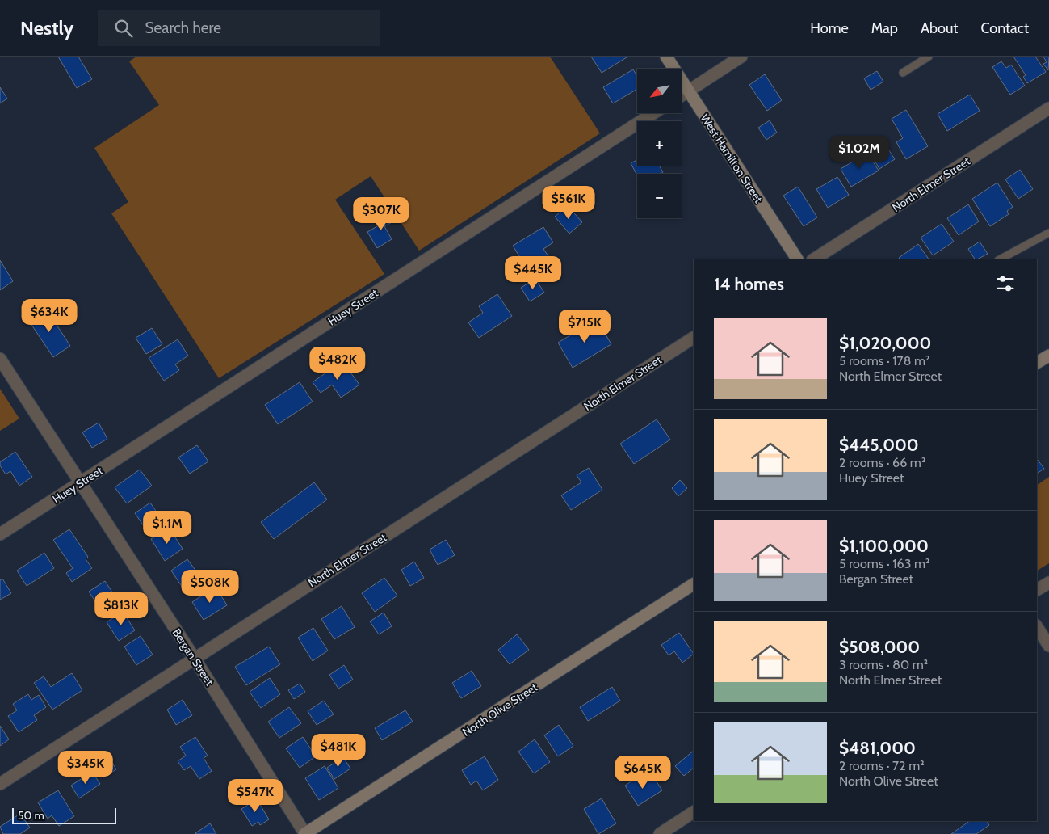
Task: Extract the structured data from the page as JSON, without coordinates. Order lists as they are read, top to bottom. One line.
{"streets":{"street":["West Hamilton Street","North Elmer Street","Huey Street","Bergan Street","North Olive Street"]},"crossings":[["North Elmer Street","Bergan Street"],["Huey Street","Bergan Street"],["Bergan Street","North Olive Street"]],"scale_bar":"50 m","north":"bottom left","page":{"header":"Nestly","search":"Search here","nav":["Home","Map","About","Contact"],"map_buttons":["+","−"],"price":["$1.02M","$561K","$307K","$445K","$634K","$715K","$482K","$1.1M","$508K","$813K","$481K","$345K","$645K","$547K"],"heading":"14 homes","list":[{"name":"$1,020,000","note":"5 rooms · 178 m² · North Elmer Street"},{"name":"$445,000","note":"2 rooms · 66 m² · Huey Street"},{"name":"$1,100,000","note":"5 rooms · 163 m² · Bergan Street"},{"name":"$508,000","note":"3 rooms · 80 m² · North Elmer Street"},{"name":"$481,000","note":"2 rooms · 72 m² · North Olive Street"}],"scale":"50 m"}}
